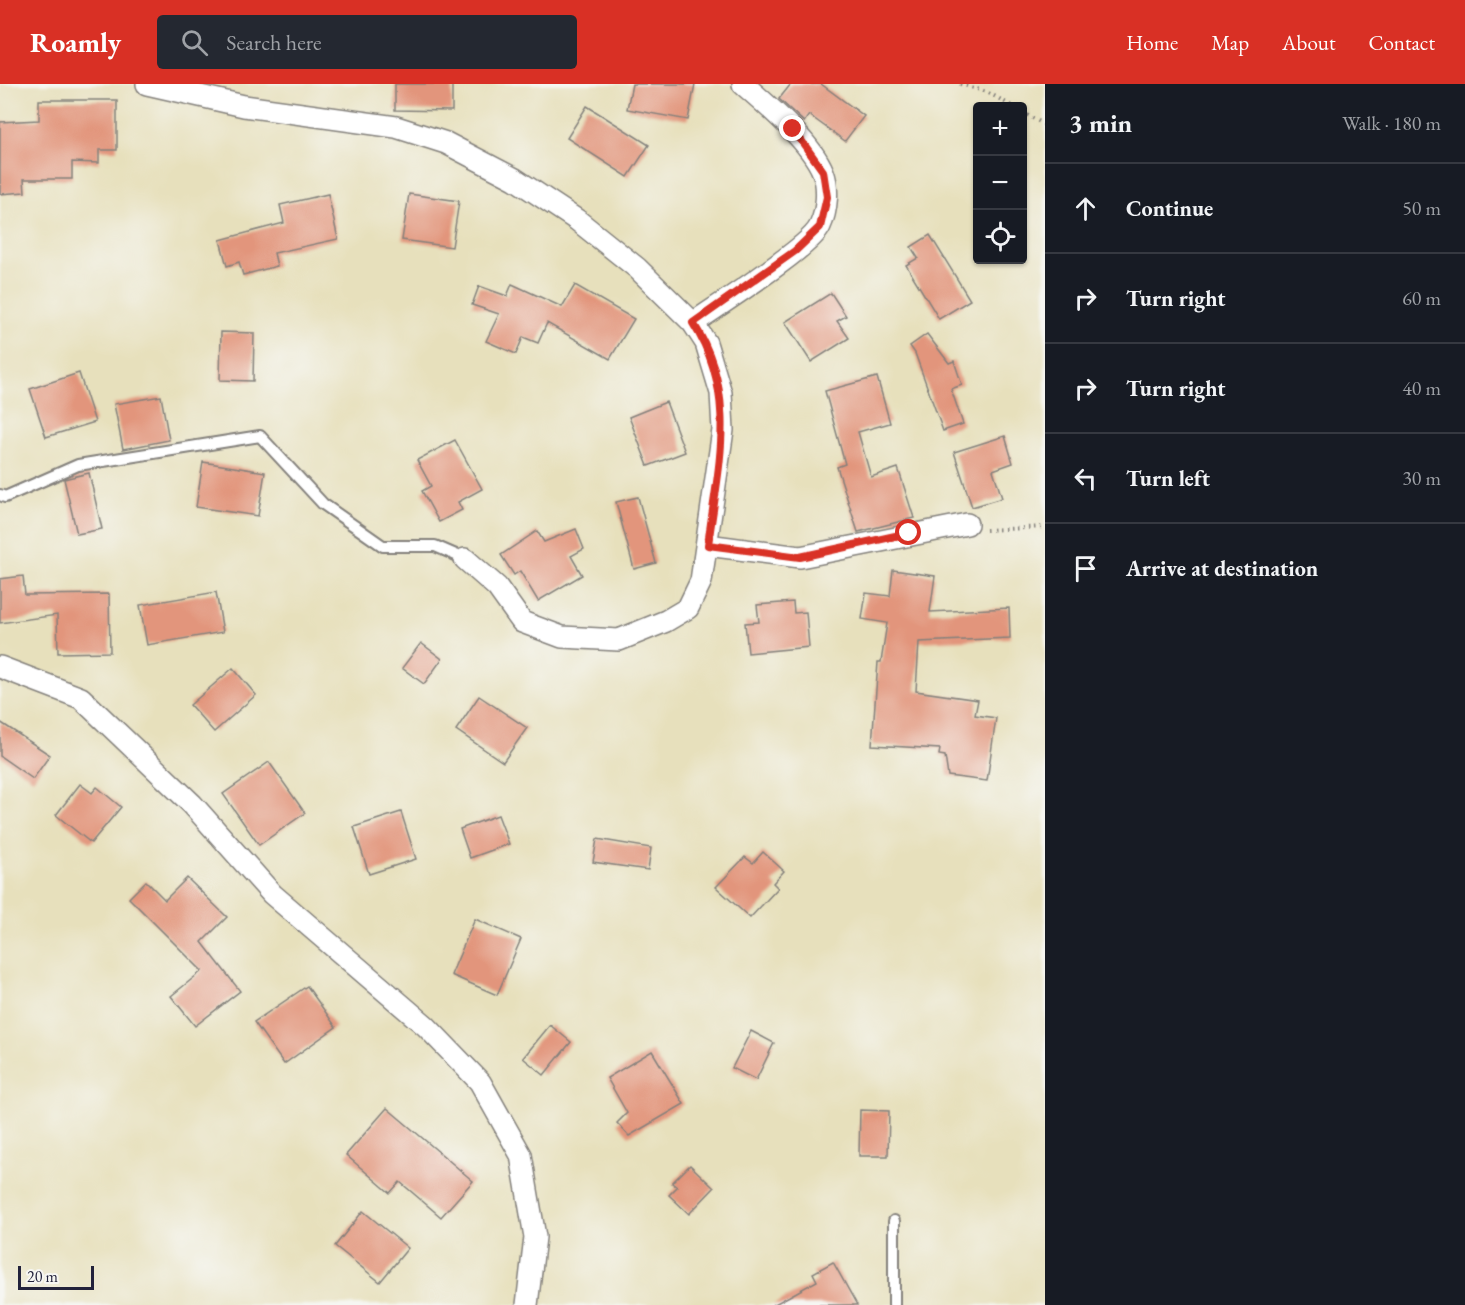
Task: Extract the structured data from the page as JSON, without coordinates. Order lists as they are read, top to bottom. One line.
{"scale_bar":"20 m","page":{"header":"Roamly","search":"Search here","nav":["Home","Map","About","Contact"],"heading":["3 min","Walk · 180 m"],"map_buttons":["+","−"],"list":[["Continue","50 m"],["Turn right","60 m"],["Turn right","40 m"],["Turn left","30 m"],"Arrive at destination"],"scale":"20 m"}}
